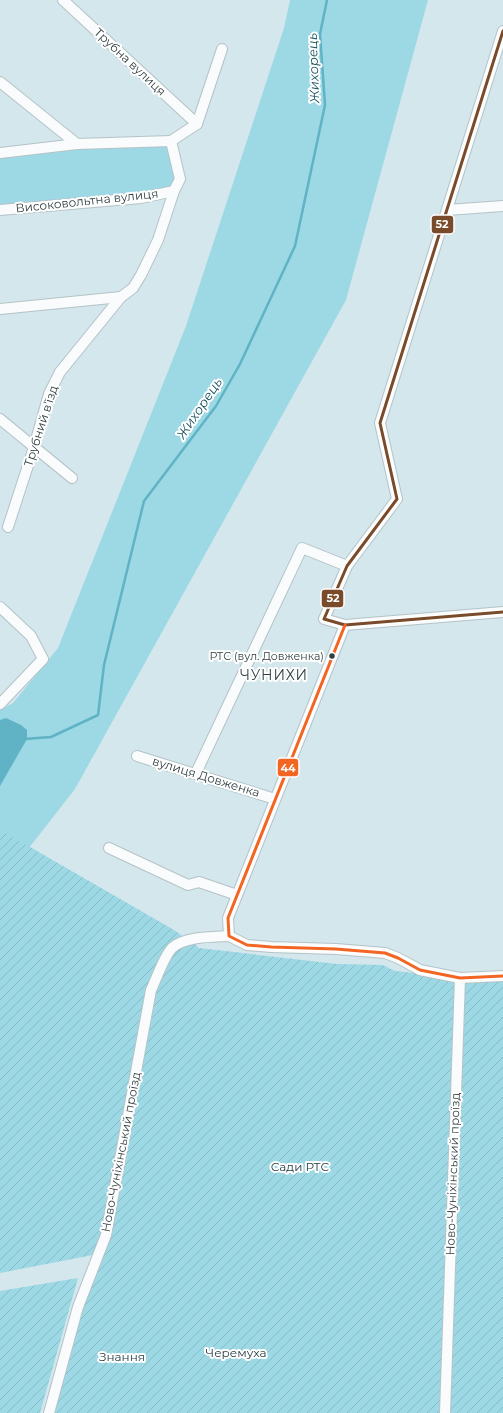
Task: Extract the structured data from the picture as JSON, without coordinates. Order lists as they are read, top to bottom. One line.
{"streets":{"street":["Трубна вулиця","Високовольтна вулиця","Трубний в’їзд","вулиця Довженка","Ново-Чуніхінський проїзд"]},"crossings":[["Високовольтна вулиця","Трубний в’їзд"],["вулиця Довженка","Ново-Чуніхінський проїзд"]],"districts":["ЧУНИХИ"],"water":["Жихорець"],"parks":["Сади РТС","Черемуха","Знання"],"places":["РТС (вул. Довженка)"],"lines":["transit line 52","transit line 44"]}
